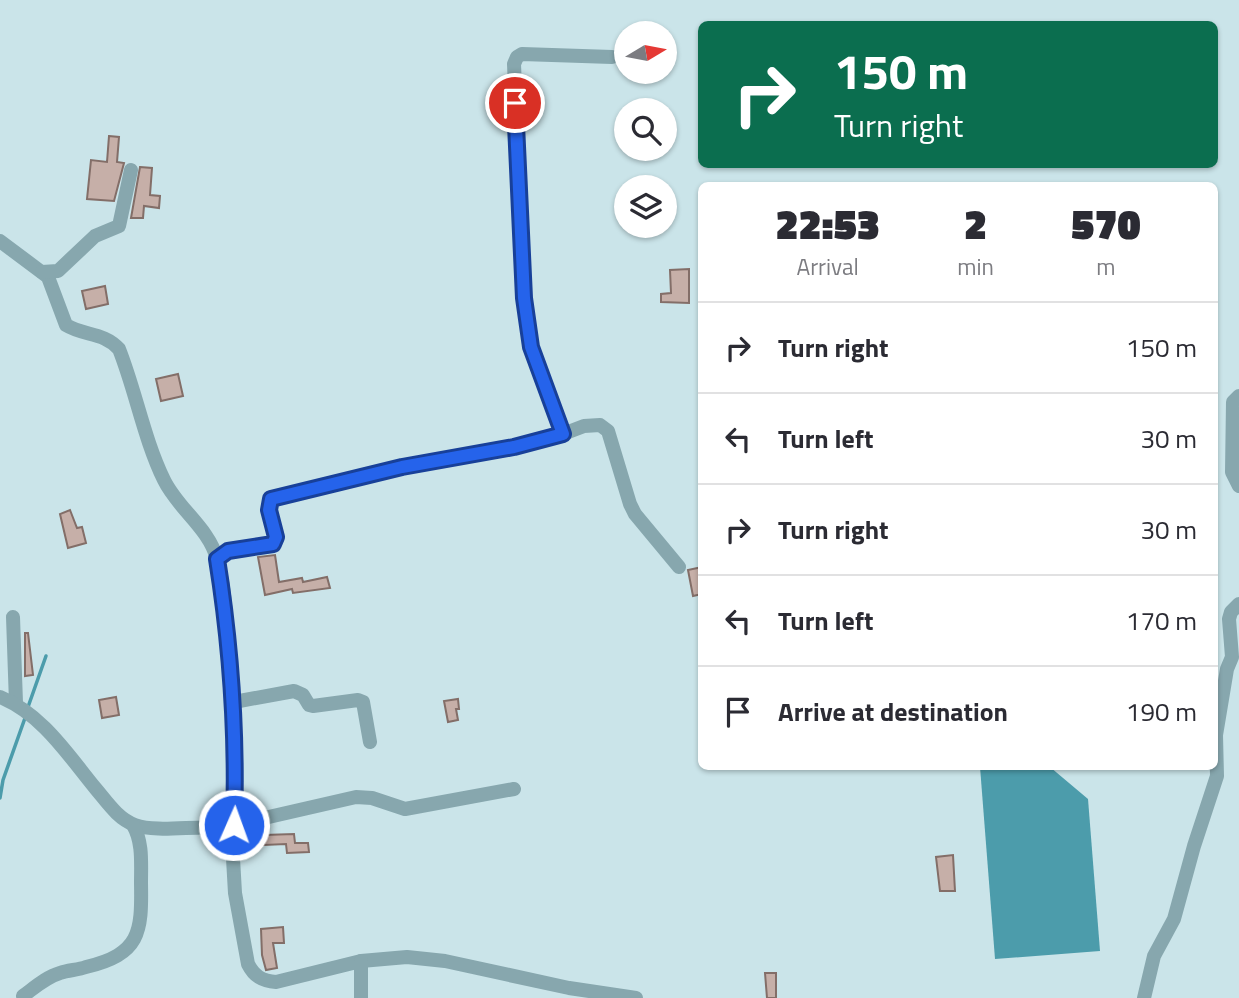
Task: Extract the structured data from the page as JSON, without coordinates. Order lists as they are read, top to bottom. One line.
{"north":"right","page":{"turn":["150 m","Turn right"],"eta":["22:53","Arrival","2","min","570","m"],"list":[{"name":"Turn right","value":"150 m"},{"name":"Turn left","value":"30 m"},{"name":"Turn right","value":"30 m"},{"name":"Turn left","value":"170 m"},{"name":"Arrive at destination","value":"190 m"}]}}
